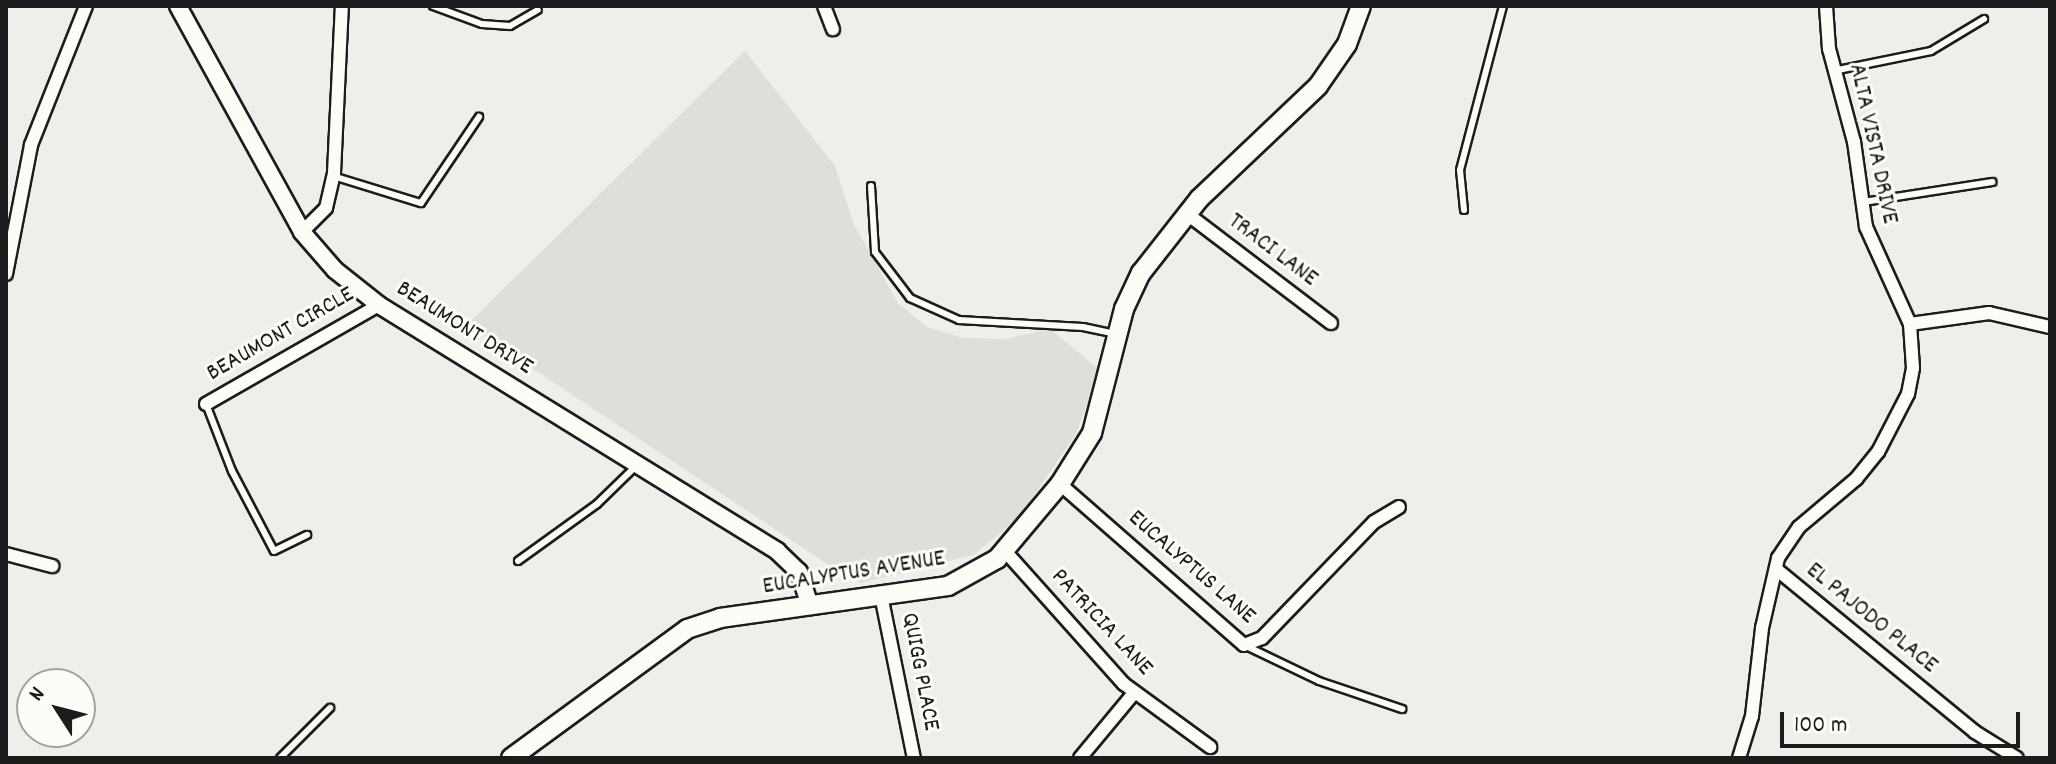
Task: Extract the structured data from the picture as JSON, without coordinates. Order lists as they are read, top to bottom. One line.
{"streets":{"main road":["EUCALYPTUS AVENUE"],"street":["ALTA VISTA DRIVE","TRACI LANE","BEAUMONT DRIVE","BEAUMONT CIRCLE","EUCALYPTUS LANE","EL PAJODO PLACE","PATRICIA LANE","QUIGG PLACE"]},"crossings":[["ALTA VISTA DRIVE","EL PAJODO PLACE"],["TRACI LANE","EUCALYPTUS AVENUE"],["BEAUMONT DRIVE","BEAUMONT CIRCLE"],["BEAUMONT DRIVE","EUCALYPTUS AVENUE"],["EUCALYPTUS LANE","EUCALYPTUS AVENUE"],["EUCALYPTUS AVENUE","PATRICIA LANE"],["EUCALYPTUS AVENUE","QUIGG PLACE"]],"scale_bar":"100 m","north":"top left"}
